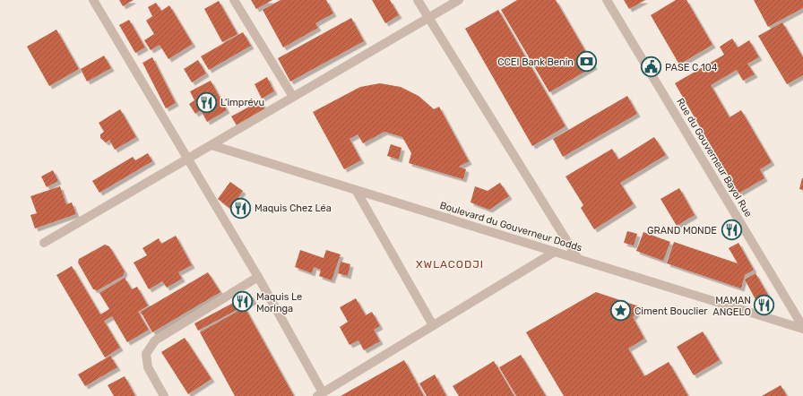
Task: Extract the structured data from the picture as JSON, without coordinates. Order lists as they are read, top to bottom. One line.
{"streets":{"street":["Rue du Gouverneur Bayol Rue","Boulevard du Gouverneur Dodds"]},"crossings":[["Rue du Gouverneur Bayol Rue","Boulevard du Gouverneur Dodds"]],"districts":["XWLACODJI"],"places":{"bank":["CCEI Bank Benin"],"public building":["PASE C 104"],"restaurant":["L'imprévu","Maquis Chez Léa","GRAND MONDE","Maquis Le Moringa","MAMAN ANGELO"],"place":["Ciment Bouclier"]}}
